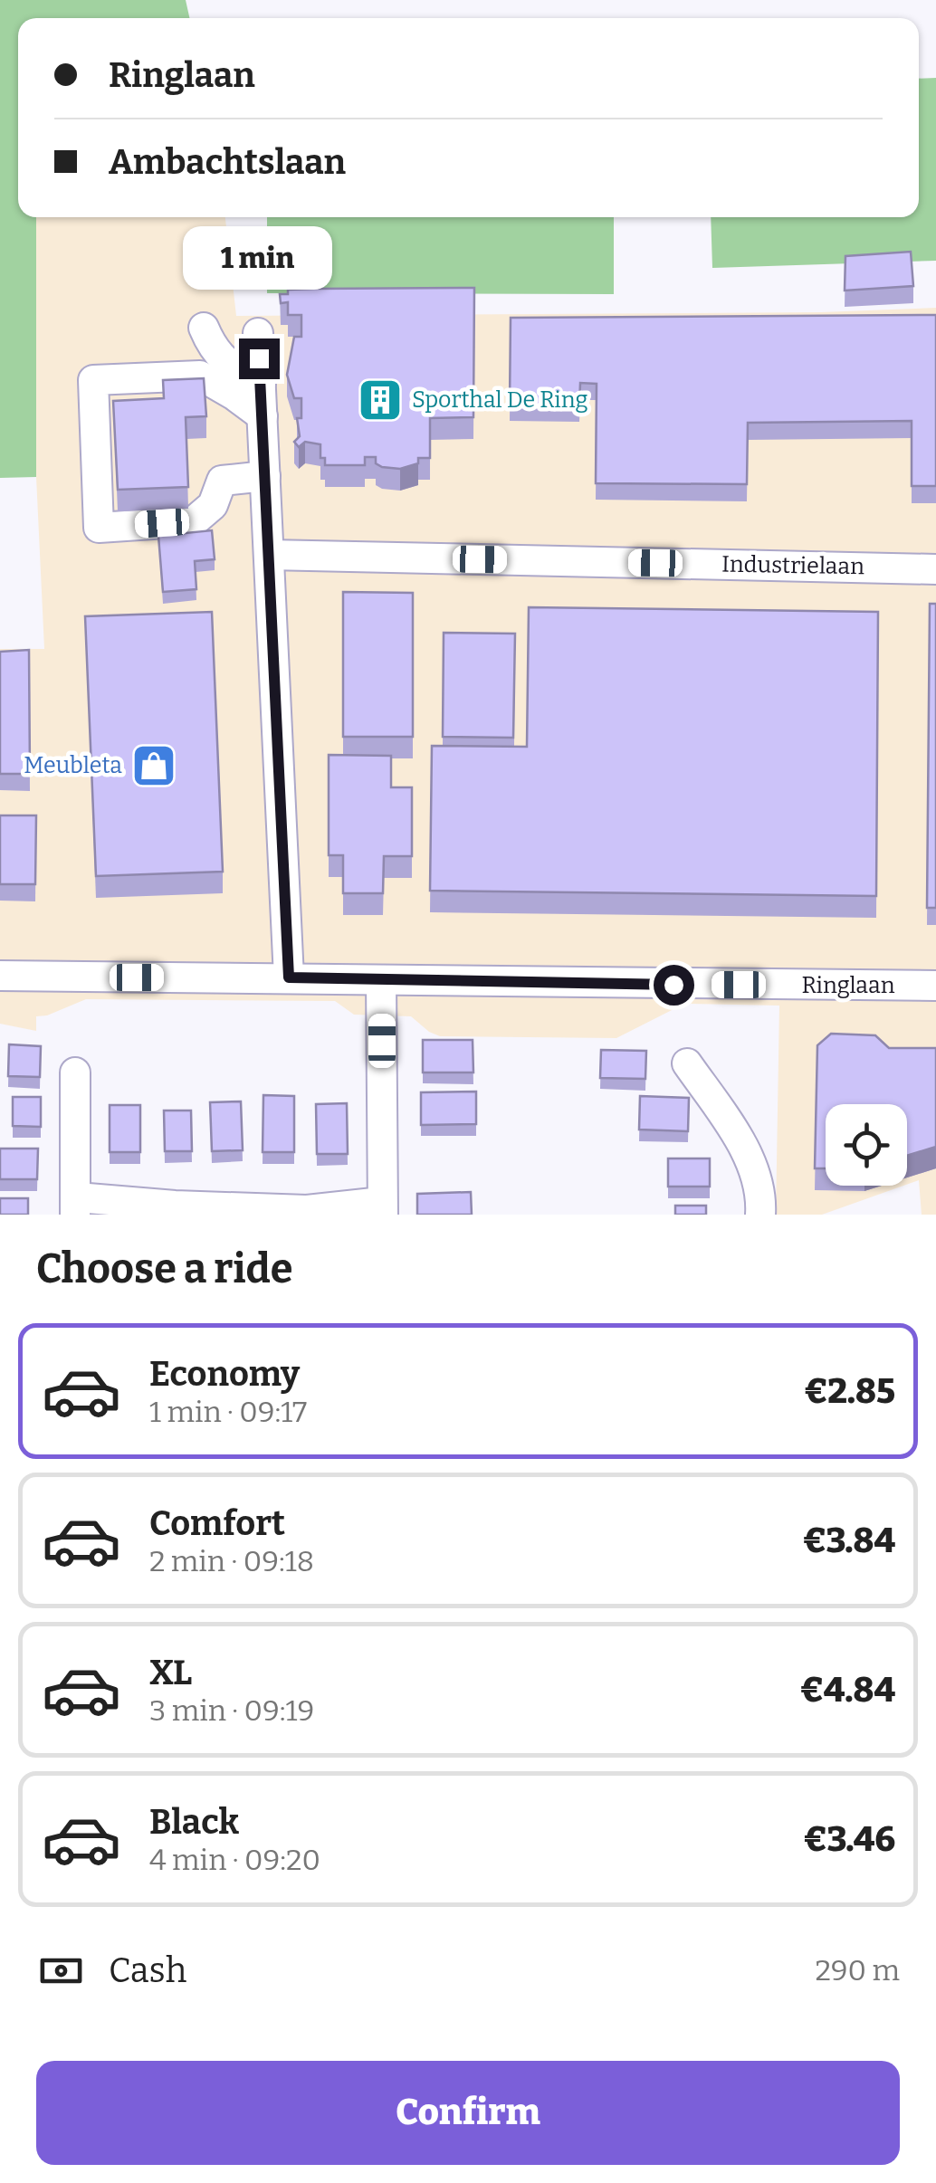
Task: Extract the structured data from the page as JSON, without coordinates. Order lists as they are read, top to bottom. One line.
{"streets":{"street":["Industrielaan","Ringlaan"]},"places":{"building":["Sporthal De Ring"],"shop":["Meubleta"]},"page":{"banner":["Ringlaan","Ambachtslaan"],"bubble":"1 min","heading":"Choose a ride","list":[{"name":"Economy","note":"1 min · 09:17","value":"€2.85"},{"name":"Comfort","note":"2 min · 09:18","value":"€3.84"},{"name":"XL","note":"3 min · 09:19","value":"€4.84"},{"name":"Black","note":"4 min · 09:20","value":"€3.46"}],"pay":["Cash","290 m"],"buttons":"Confirm"}}
